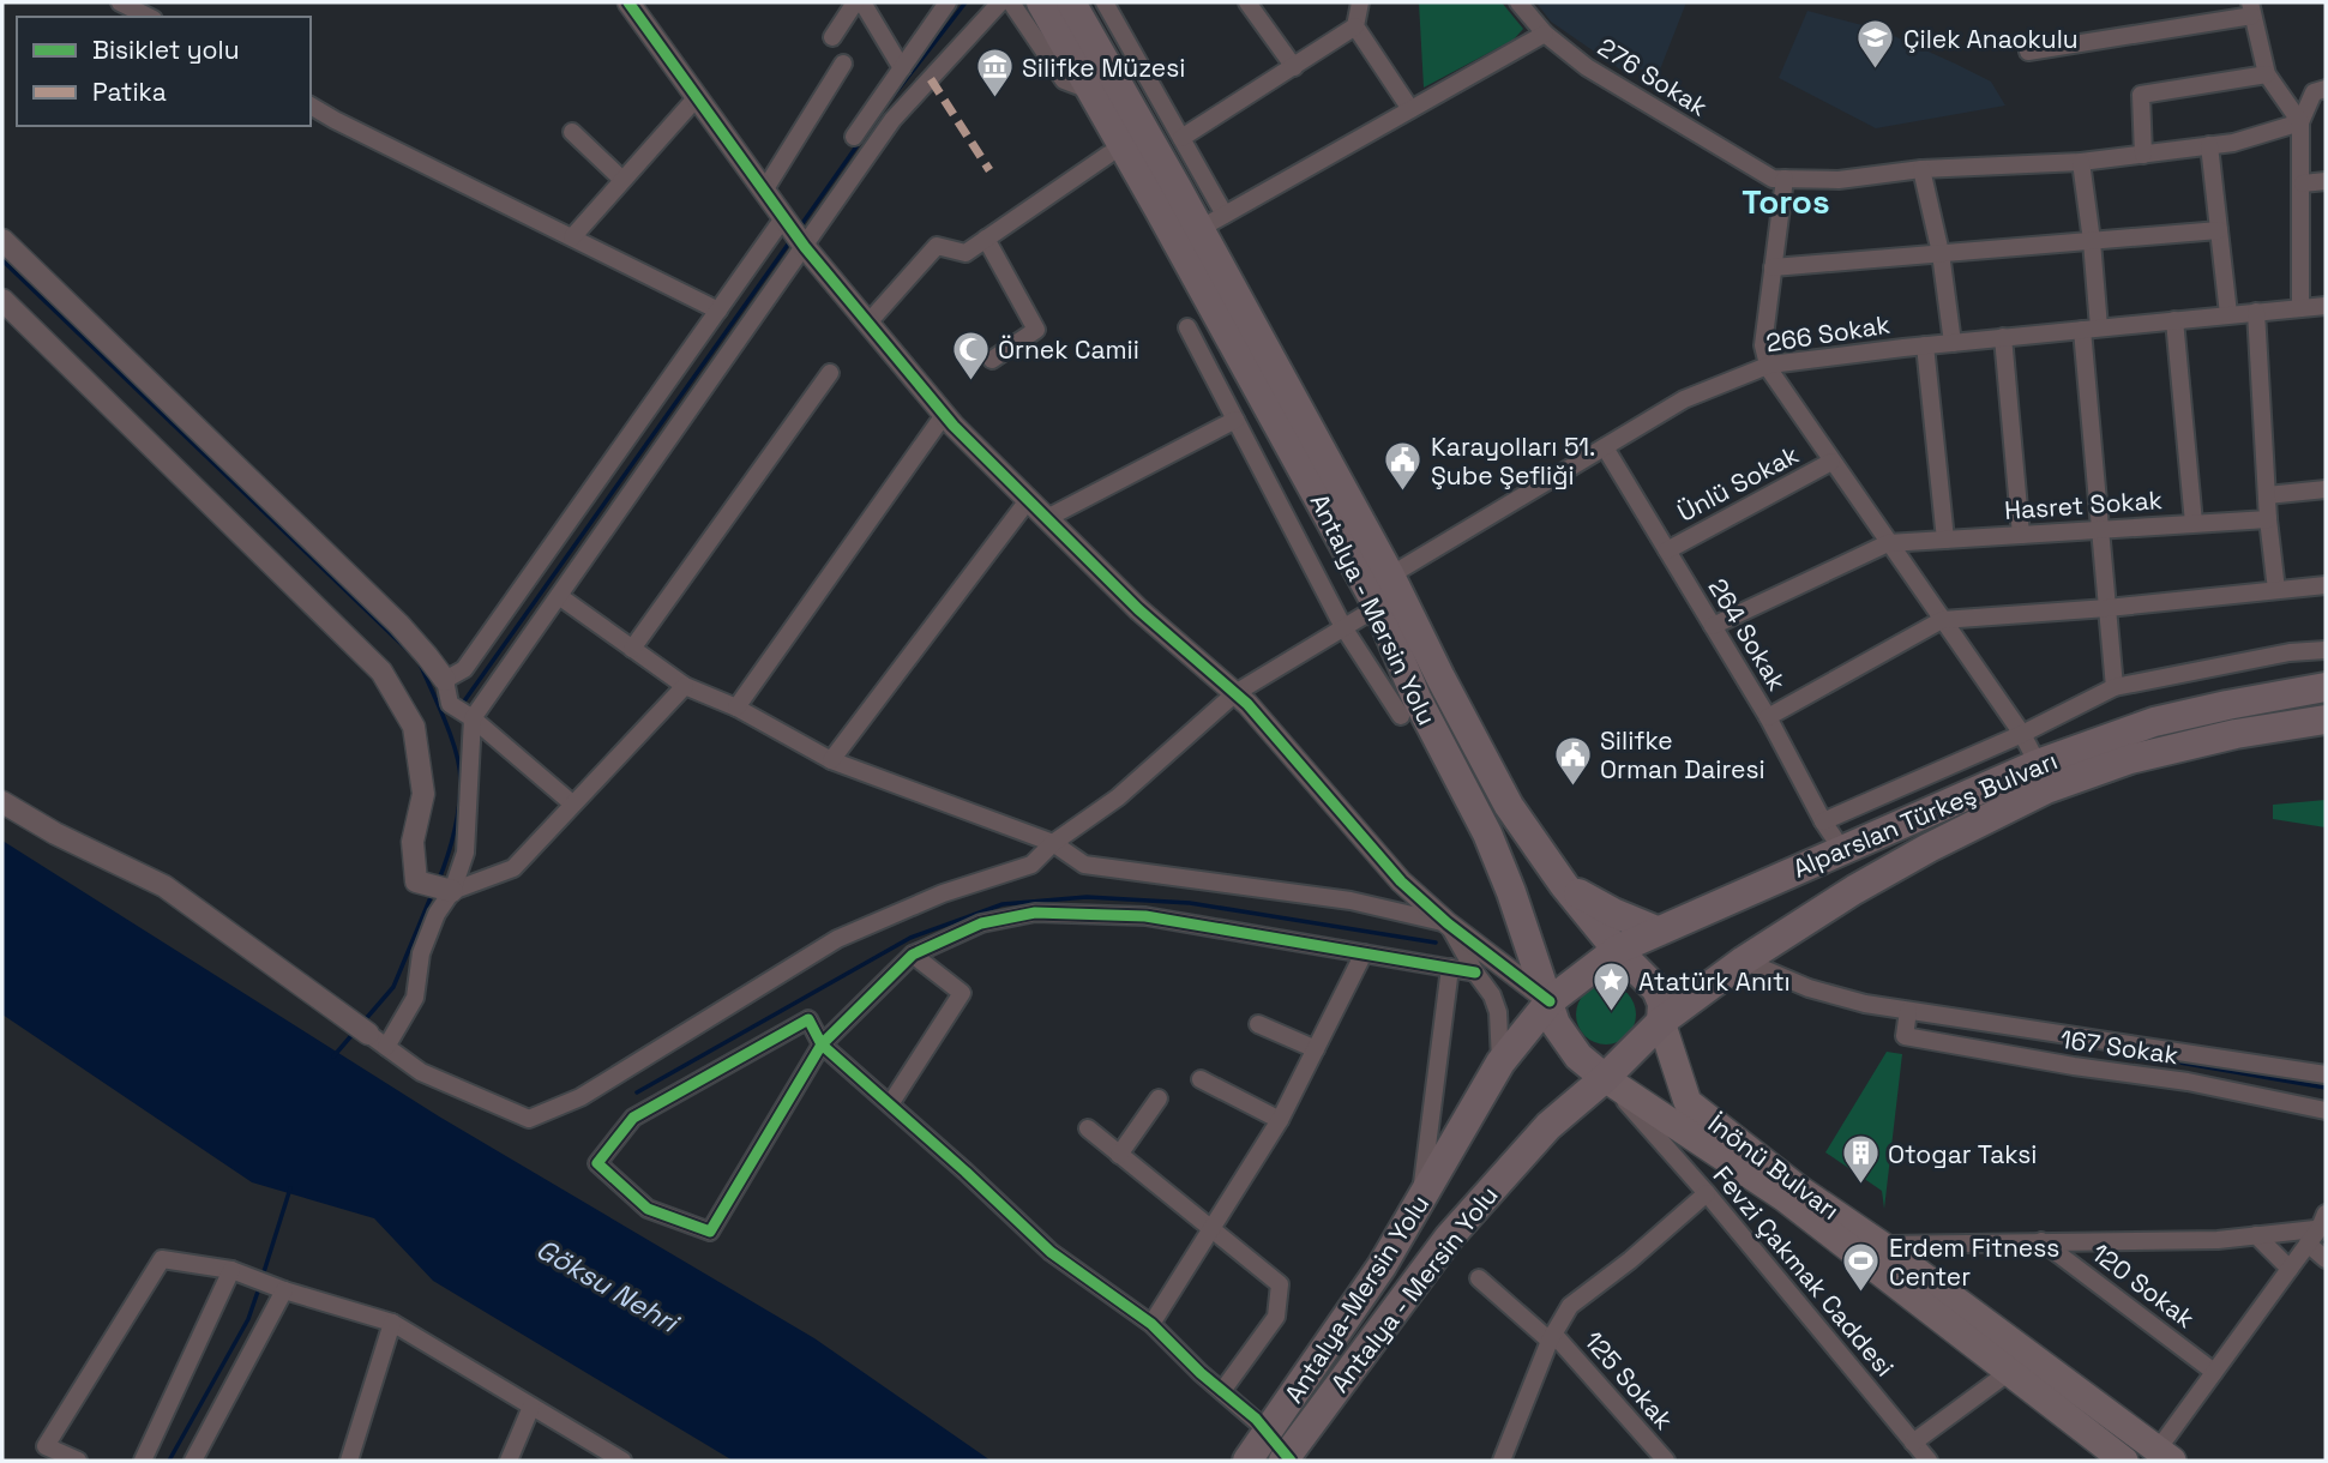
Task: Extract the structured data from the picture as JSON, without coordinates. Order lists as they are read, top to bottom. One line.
{"streets":{"highway":["Antalya - Mersin Yolu","Alparslan Türkeş Bulvarı","Antalya-Mersin Yolu"],"main road":["İnönü Bulvarı"],"street":["276 Sokak","266 Sokak","Ünlü Sokak","Hasret Sokak","264 Sokak","167 Sokak","Fevzi Çakmak Caddesi","120 Sokak","125 Sokak"]},"crossings":[["266 Sokak","Antalya - Mersin Yolu"],["266 Sokak","264 Sokak"],["Ünlü Sokak","264 Sokak"],["Hasret Sokak","264 Sokak"],["Antalya - Mersin Yolu","Alparslan Türkeş Bulvarı"],["Antalya - Mersin Yolu","İnönü Bulvarı"],["Antalya - Mersin Yolu","Fevzi Çakmak Caddesi"],["Antalya - Mersin Yolu","Antalya-Mersin Yolu"],["264 Sokak","Alparslan Türkeş Bulvarı"],["Alparslan Türkeş Bulvarı","İnönü Bulvarı"],["Alparslan Türkeş Bulvarı","Fevzi Çakmak Caddesi"],["İnönü Bulvarı","Fevzi Çakmak Caddesi"]],"districts":["Toros"],"water":["Göksu Nehri"],"places":{"school or university":["Çilek Anaokulu"],"museum":["Silifke Müzesi"],"mosque":["Örnek Camii"],"public building":["Karayolları 51. Şube Şefliği","Silifke Orman Dairesi"],"place":["Atatürk Anıtı"],"building":["Otogar Taksi"],"sports":["Erdem Fitness Center"]},"legend":["Bisiklet yolu","Patika"]}
